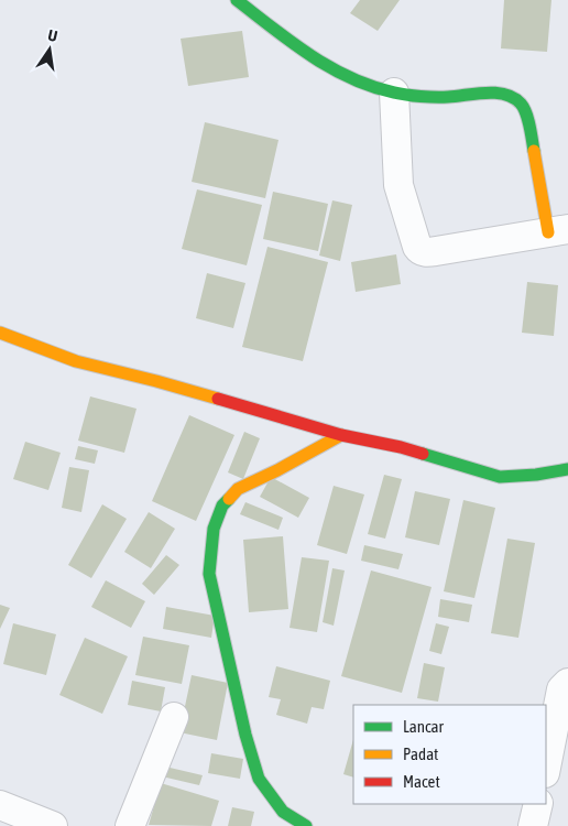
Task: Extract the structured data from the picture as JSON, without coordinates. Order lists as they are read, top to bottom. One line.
{"legend":["Lancar","Padat","Macet"],"north":"top"}
